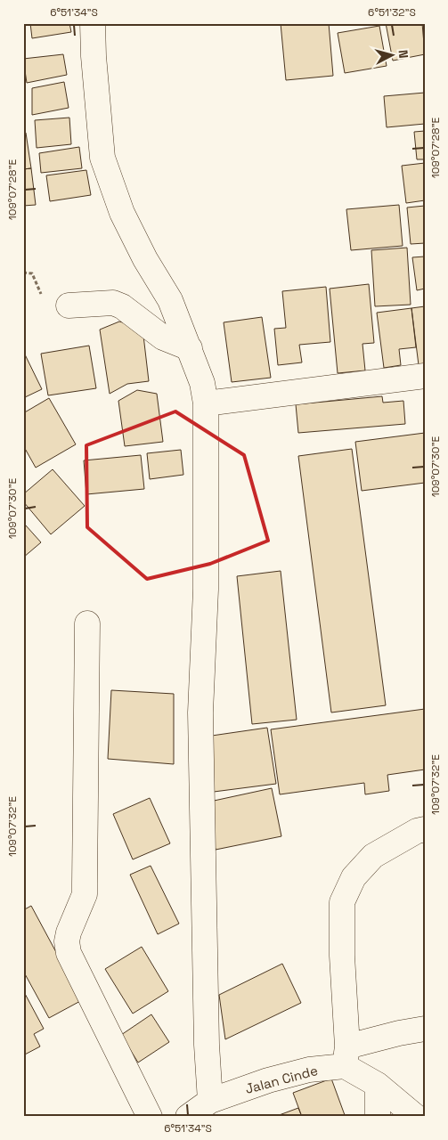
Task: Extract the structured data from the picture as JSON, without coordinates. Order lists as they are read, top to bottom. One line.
{"streets":{"street":["Jalan Cinde"]},"north":"right","coordinates":["6°51'34\"S","6°51'32\"S","109°07'28\"E","109°07'30\"E","109°07'32\"E"]}
